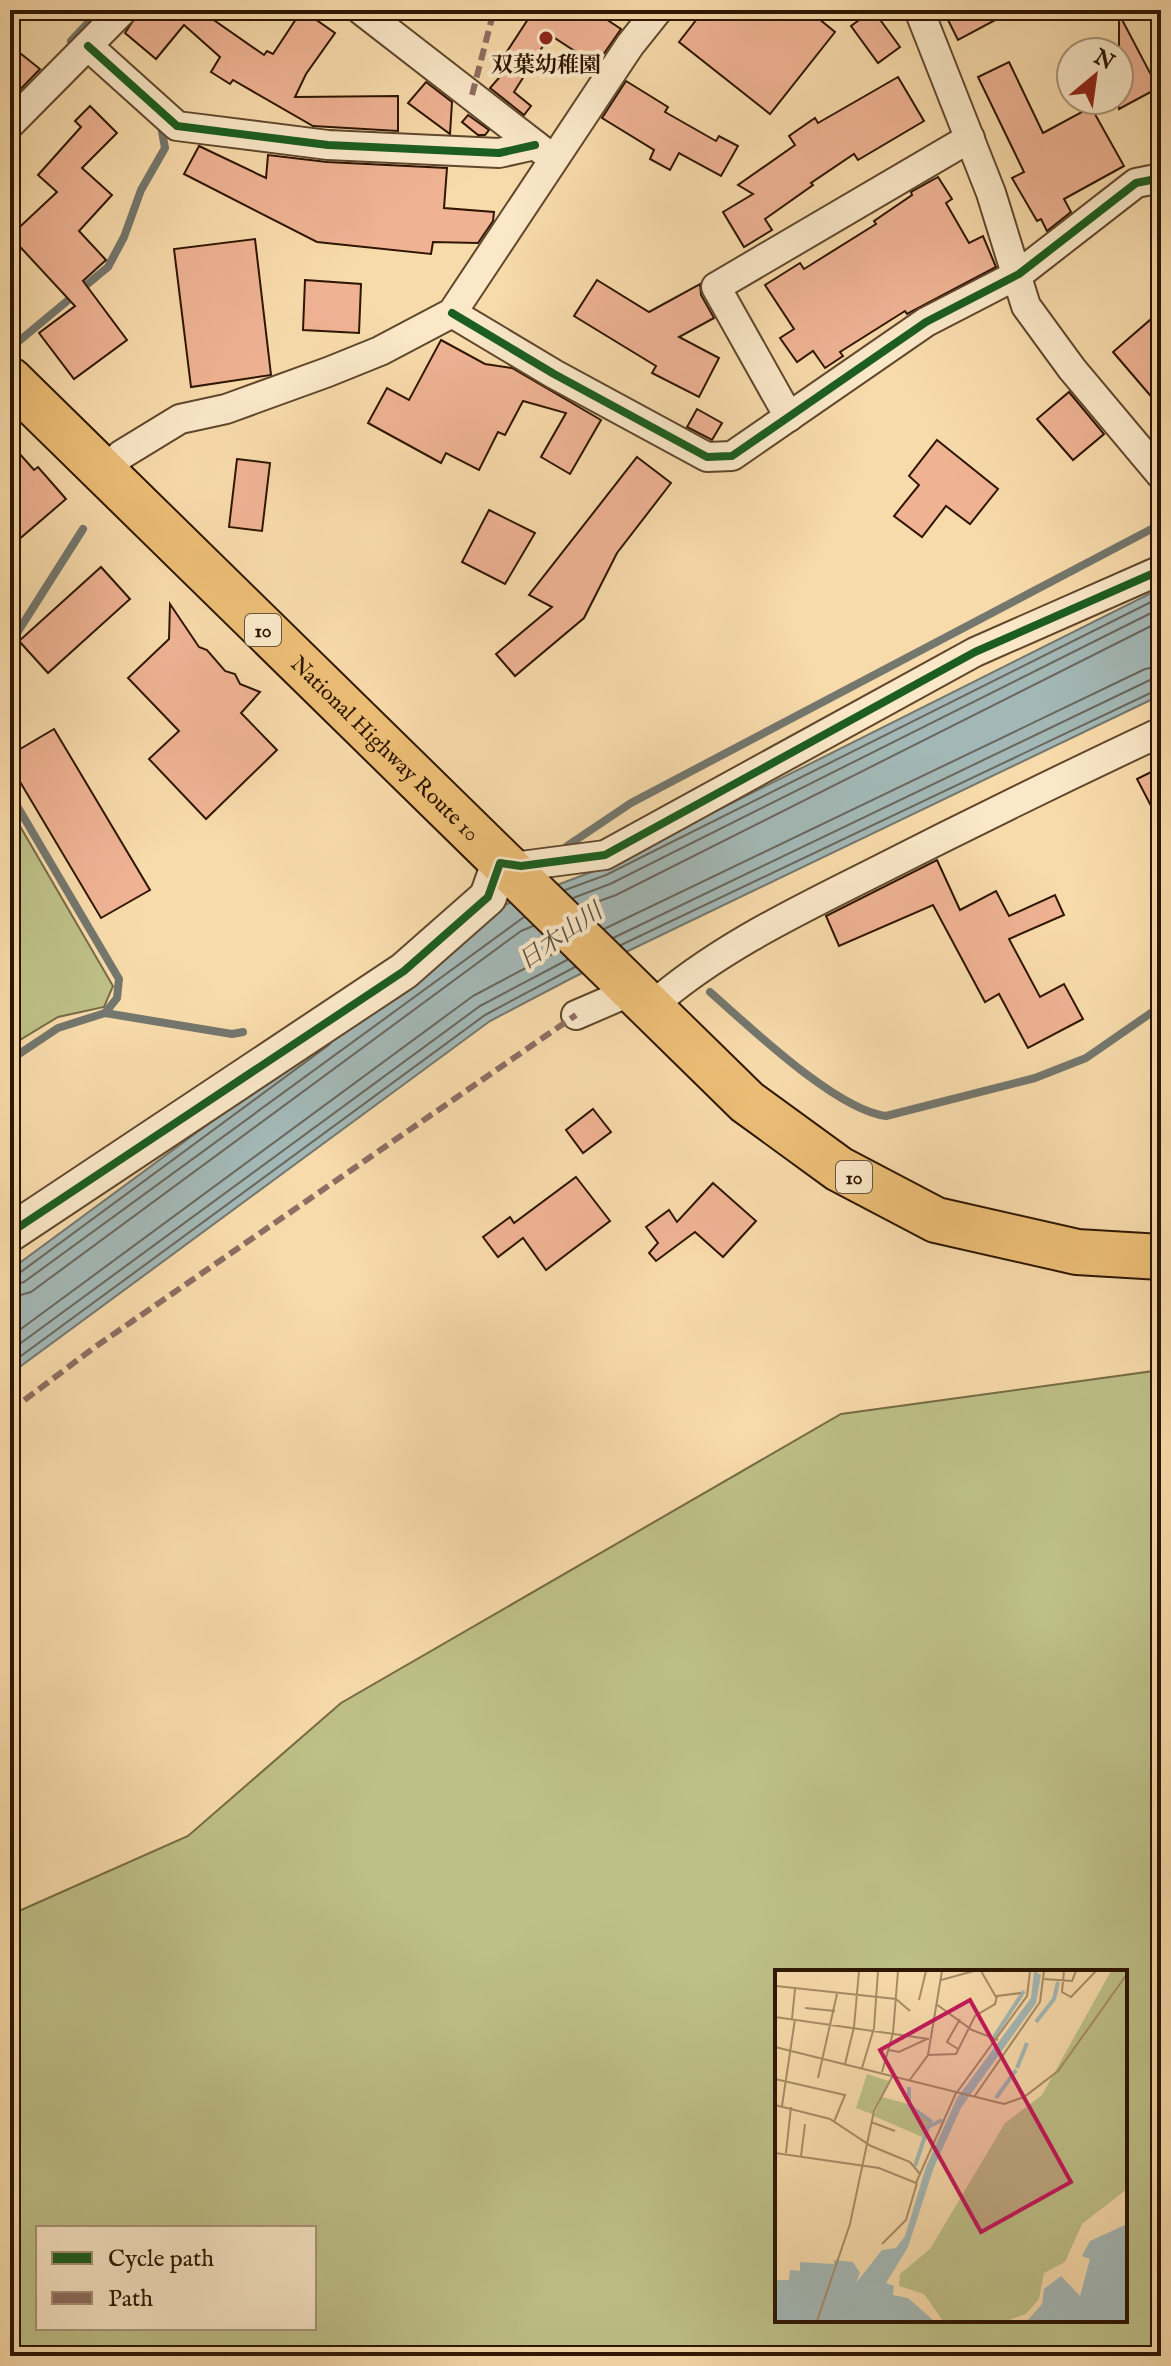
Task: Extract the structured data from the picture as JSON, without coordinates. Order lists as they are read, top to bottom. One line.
{"streets":{"highway":["10","National Highway Route 10"]},"water":["日木山川"],"places":["双葉幼稚園"],"legend":["Cycle path","Path"],"north":"top right"}
